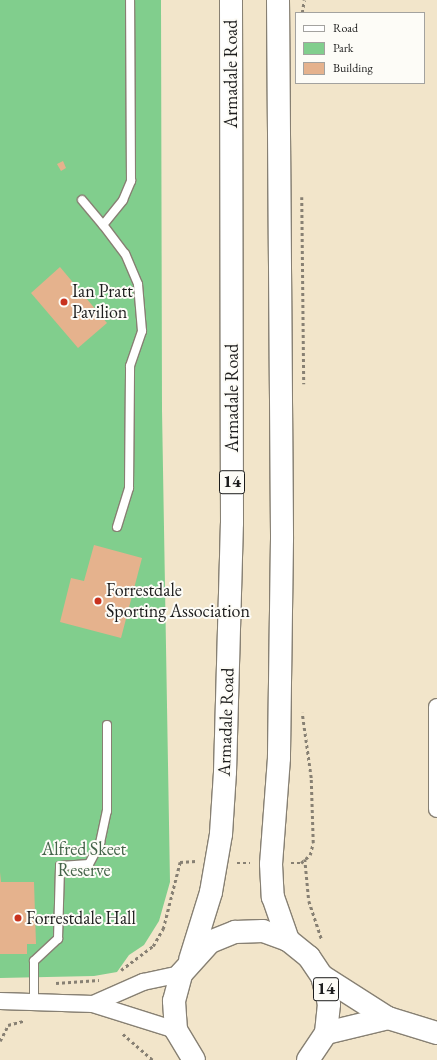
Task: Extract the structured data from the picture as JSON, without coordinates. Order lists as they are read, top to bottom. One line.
{"streets":{"main road":["Armadale Road","14"]},"crossings":[["Armadale Road","14"]],"parks":["Alfred Skeet Reserve"],"places":["Ian Pratt Pavilion","Forrestdale Sporting Association","Forrestdale Hall"],"legend":["Road","Park","Building"]}
